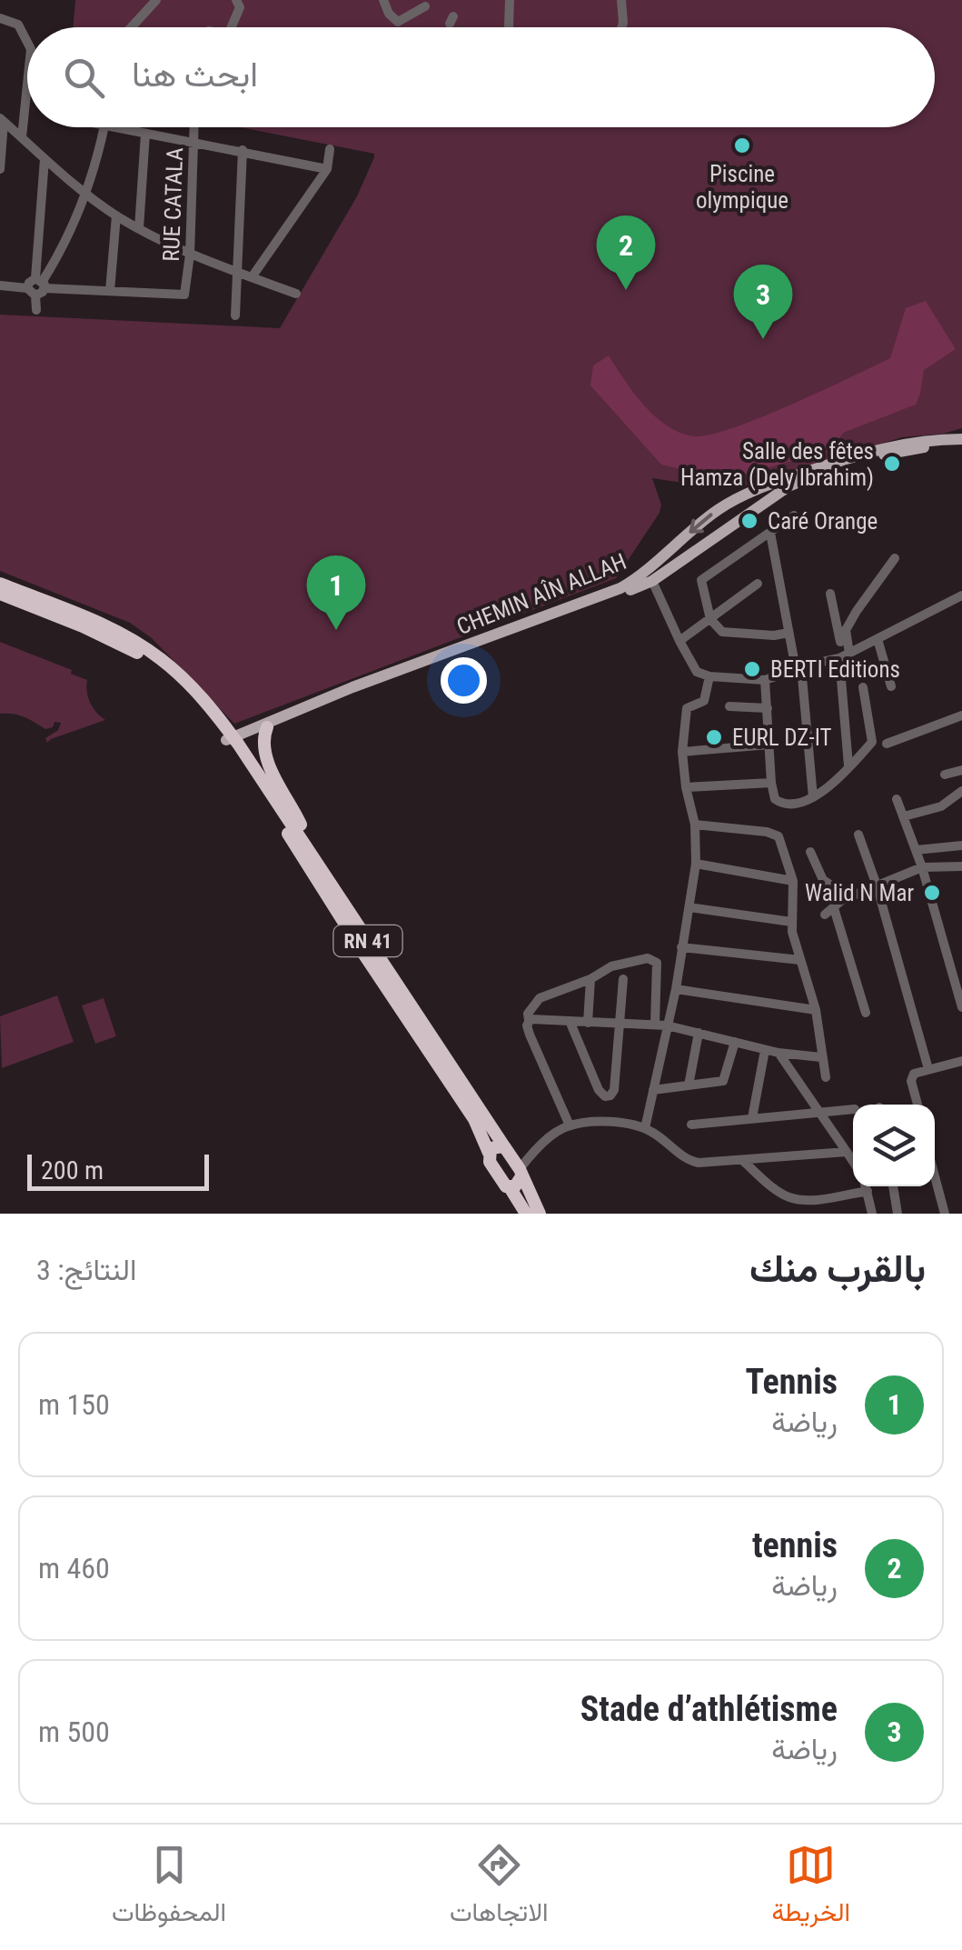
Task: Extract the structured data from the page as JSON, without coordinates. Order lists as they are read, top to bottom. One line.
{"streets":{"highway":["RN 41"],"main road":["CHEMIN AÎN ALLAH"],"street":["RUE CATALA"]},"crossings":[["CHEMIN AÎN ALLAH","RN 41"]],"places":["Piscine olympique","Salle des fêtes Hamza (Dely Ibrahim)","Caré Orange","BERTI Editions","EURL DZ-IT","Walid N Mar"],"scale_bar":"200 m","page":{"search":"ابحث هنا","pins":["2","3","1"],"scale":"200 m","heading":["بالقرب منك","النتائج: 3"],"list":[{"mark":"1","name":"Tennis","note":"رياضة","value":"150 m"},{"mark":"2","name":"tennis","note":"رياضة","value":"460 m"},{"mark":"3","name":"Stade d’athlétisme","note":"رياضة","value":"500 m"}],"nav":["الخريطة","الاتجاهات","المحفوظات"]}}
